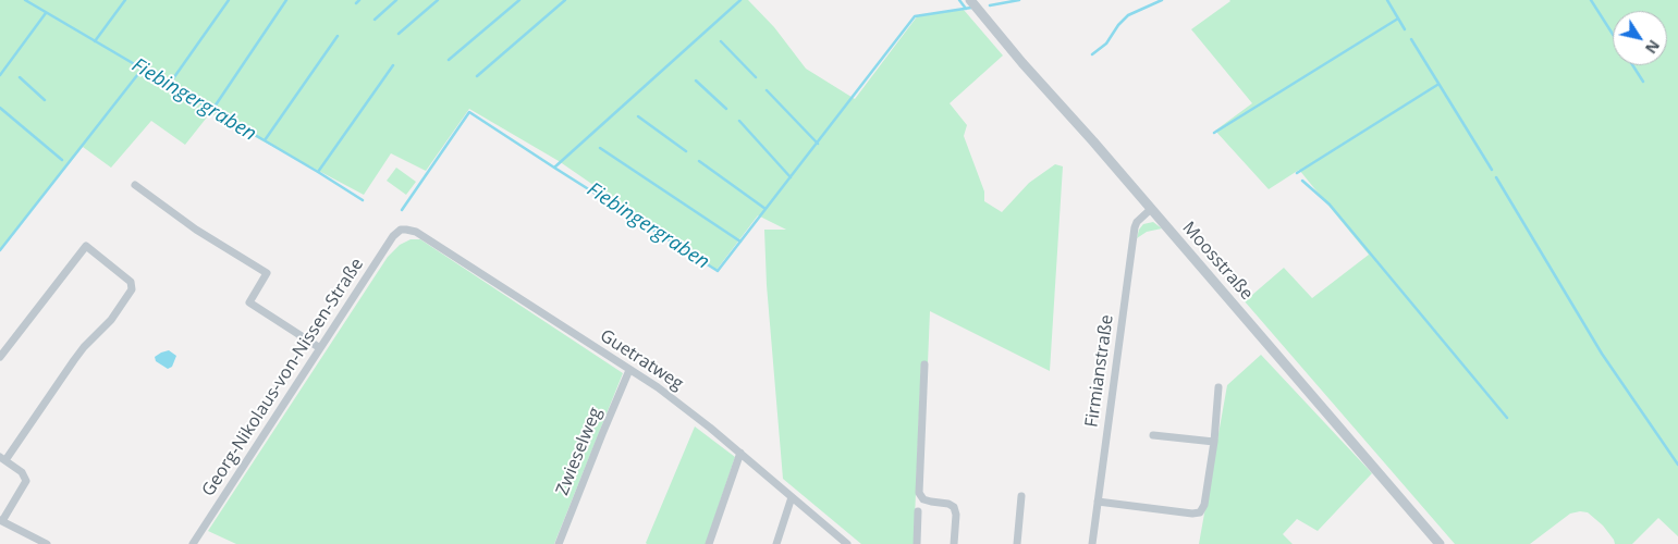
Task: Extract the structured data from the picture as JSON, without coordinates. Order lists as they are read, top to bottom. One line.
{"streets":{"street":["Moosstraße","Guetratweg","Firmianstraße","Georg-Nikolaus-von-Nissen-Straße","Zwieselweg"]},"crossings":[["Moosstraße","Firmianstraße"],["Guetratweg","Georg-Nikolaus-von-Nissen-Straße"],["Guetratweg","Zwieselweg"]],"water":["Fiebingergraben"],"north":"bottom right"}
